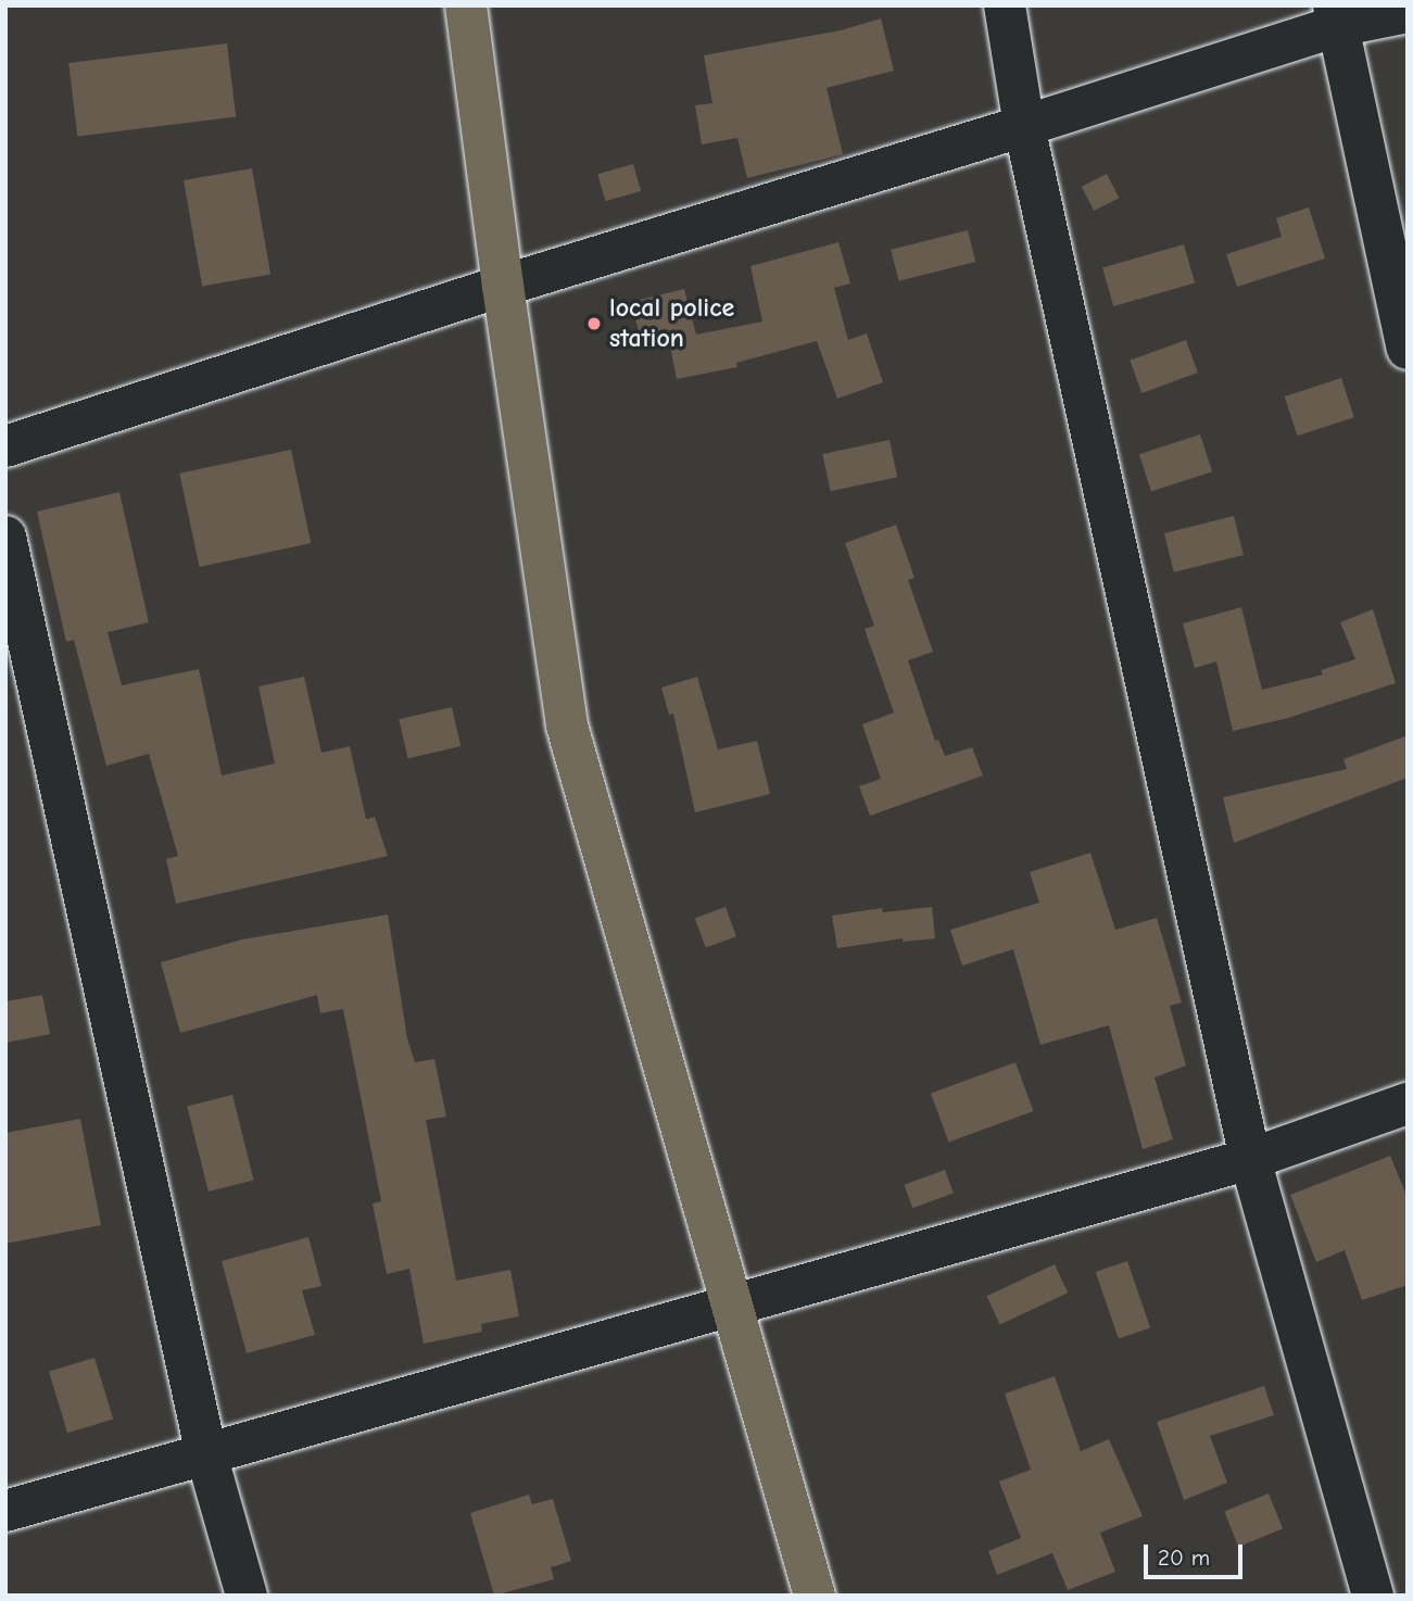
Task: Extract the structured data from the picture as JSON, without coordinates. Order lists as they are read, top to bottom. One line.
{"places":["local police station"],"scale_bar":"20 m"}
